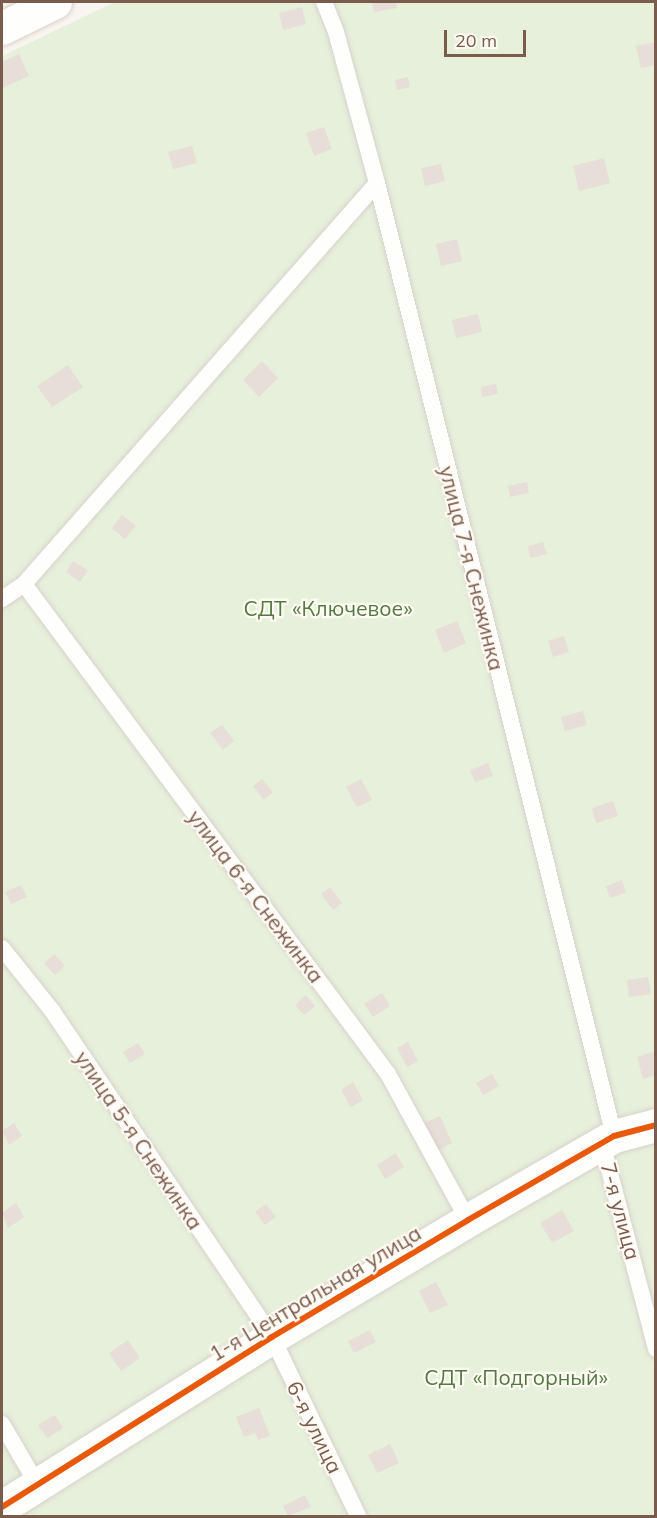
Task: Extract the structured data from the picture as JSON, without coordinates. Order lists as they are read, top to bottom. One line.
{"streets":{"street":["1-я Центральная улица"],"lane":["улица 7-я Снежинка","улица 6-я Снежинка","улица 5-я Снежинка","7-я улица","6-я улица"]},"crossings":[["улица 7-я Снежинка","7-я улица"],["улица 7-я Снежинка","1-я Центральная улица"],["улица 6-я Снежинка","1-я Центральная улица"],["улица 5-я Снежинка","1-я Центральная улица"],["улица 5-я Снежинка","6-я улица"],["7-я улица","1-я Центральная улица"],["1-я Центральная улица","6-я улица"]],"parks":["СДТ «Ключевое»","СДТ «Подгорный»"],"scale_bar":"20 m"}
